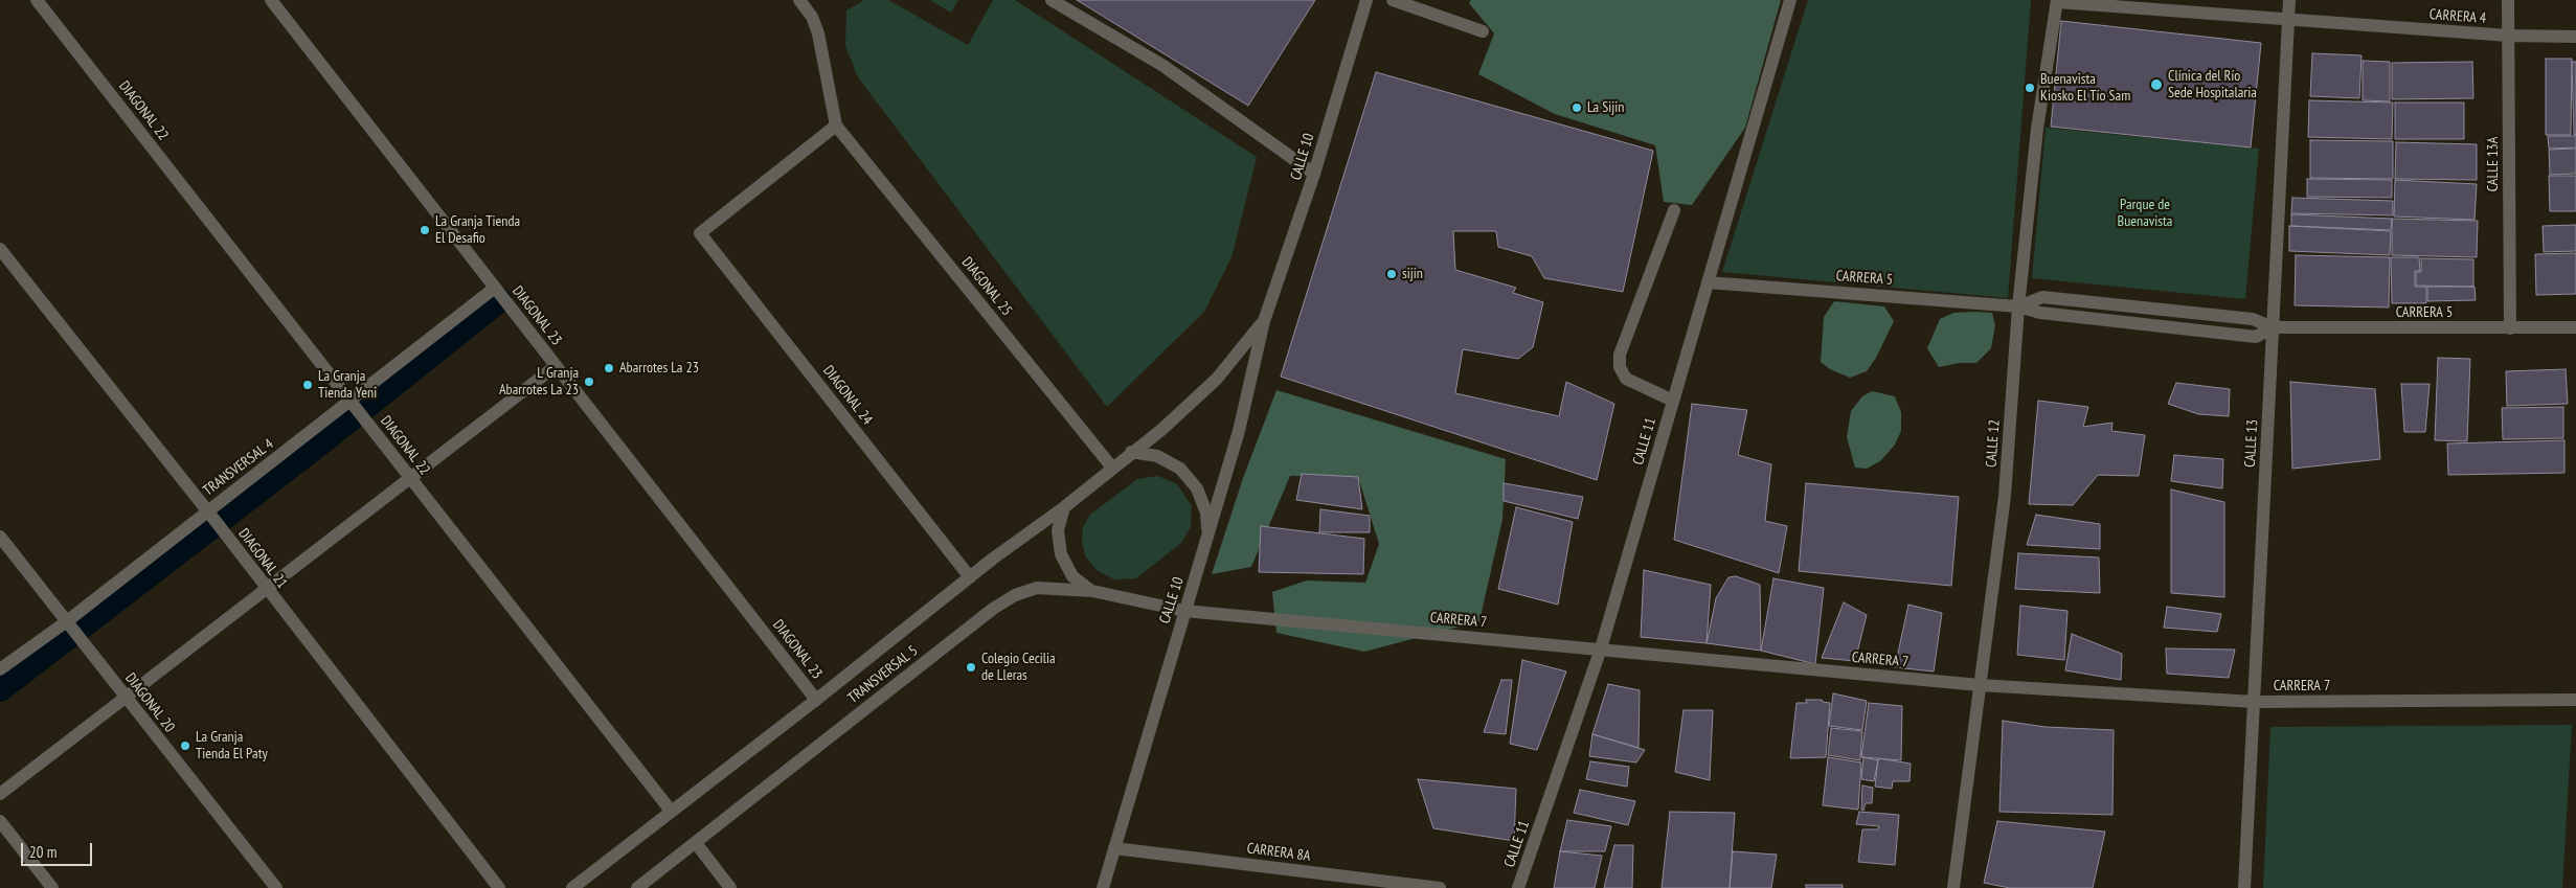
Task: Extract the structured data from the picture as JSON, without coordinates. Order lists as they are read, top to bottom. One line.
{"streets":{"street":["CARRERA 4","DIAGONAL 22","CALLE 10","CALLE 13A","CARRERA 5","DIAGONAL 25","DIAGONAL 23","DIAGONAL 24","CALLE 11","CALLE 12","CALLE 13","TRANSVERSAL 4","DIAGONAL 21","CARRERA 7","TRANSVERSAL 5","DIAGONAL 20","CARRERA 8A"]},"crossings":[["CARRERA 4","CALLE 13A"],["CARRERA 4","CALLE 12"],["CARRERA 4","CALLE 13"],["DIAGONAL 22","TRANSVERSAL 4"],["DIAGONAL 22","TRANSVERSAL 5"],["CALLE 10","DIAGONAL 25"],["CALLE 10","CARRERA 7"],["CALLE 10","TRANSVERSAL 5"],["CALLE 10","CARRERA 8A"],["CALLE 13A","CARRERA 5"],["CARRERA 5","CALLE 11"],["CARRERA 5","CALLE 12"],["CARRERA 5","CALLE 13"],["DIAGONAL 25","DIAGONAL 24"],["DIAGONAL 25","CARRERA 7"],["DIAGONAL 25","TRANSVERSAL 5"],["DIAGONAL 23","TRANSVERSAL 4"],["DIAGONAL 23","TRANSVERSAL 5"],["DIAGONAL 24","TRANSVERSAL 5"],["CALLE 11","CARRERA 7"],["CALLE 12","CARRERA 7"],["CALLE 13","CARRERA 7"],["TRANSVERSAL 4","DIAGONAL 21"],["TRANSVERSAL 4","DIAGONAL 20"],["CARRERA 7","TRANSVERSAL 5"]],"parks":["Parque de Buenavista"],"places":["Clínica del Río Sede Hospitalaria","Buenavista Kiosko El Tio Sam","La Sijin","La Granja Tienda El Desafio","sijin","Abarrotes La 23","L Granja Abarrotes La 23","La Granja Tienda Yeni","Colegio Cecilia de Lleras","La Granja Tienda El Paty"],"scale_bar":"20 m"}
